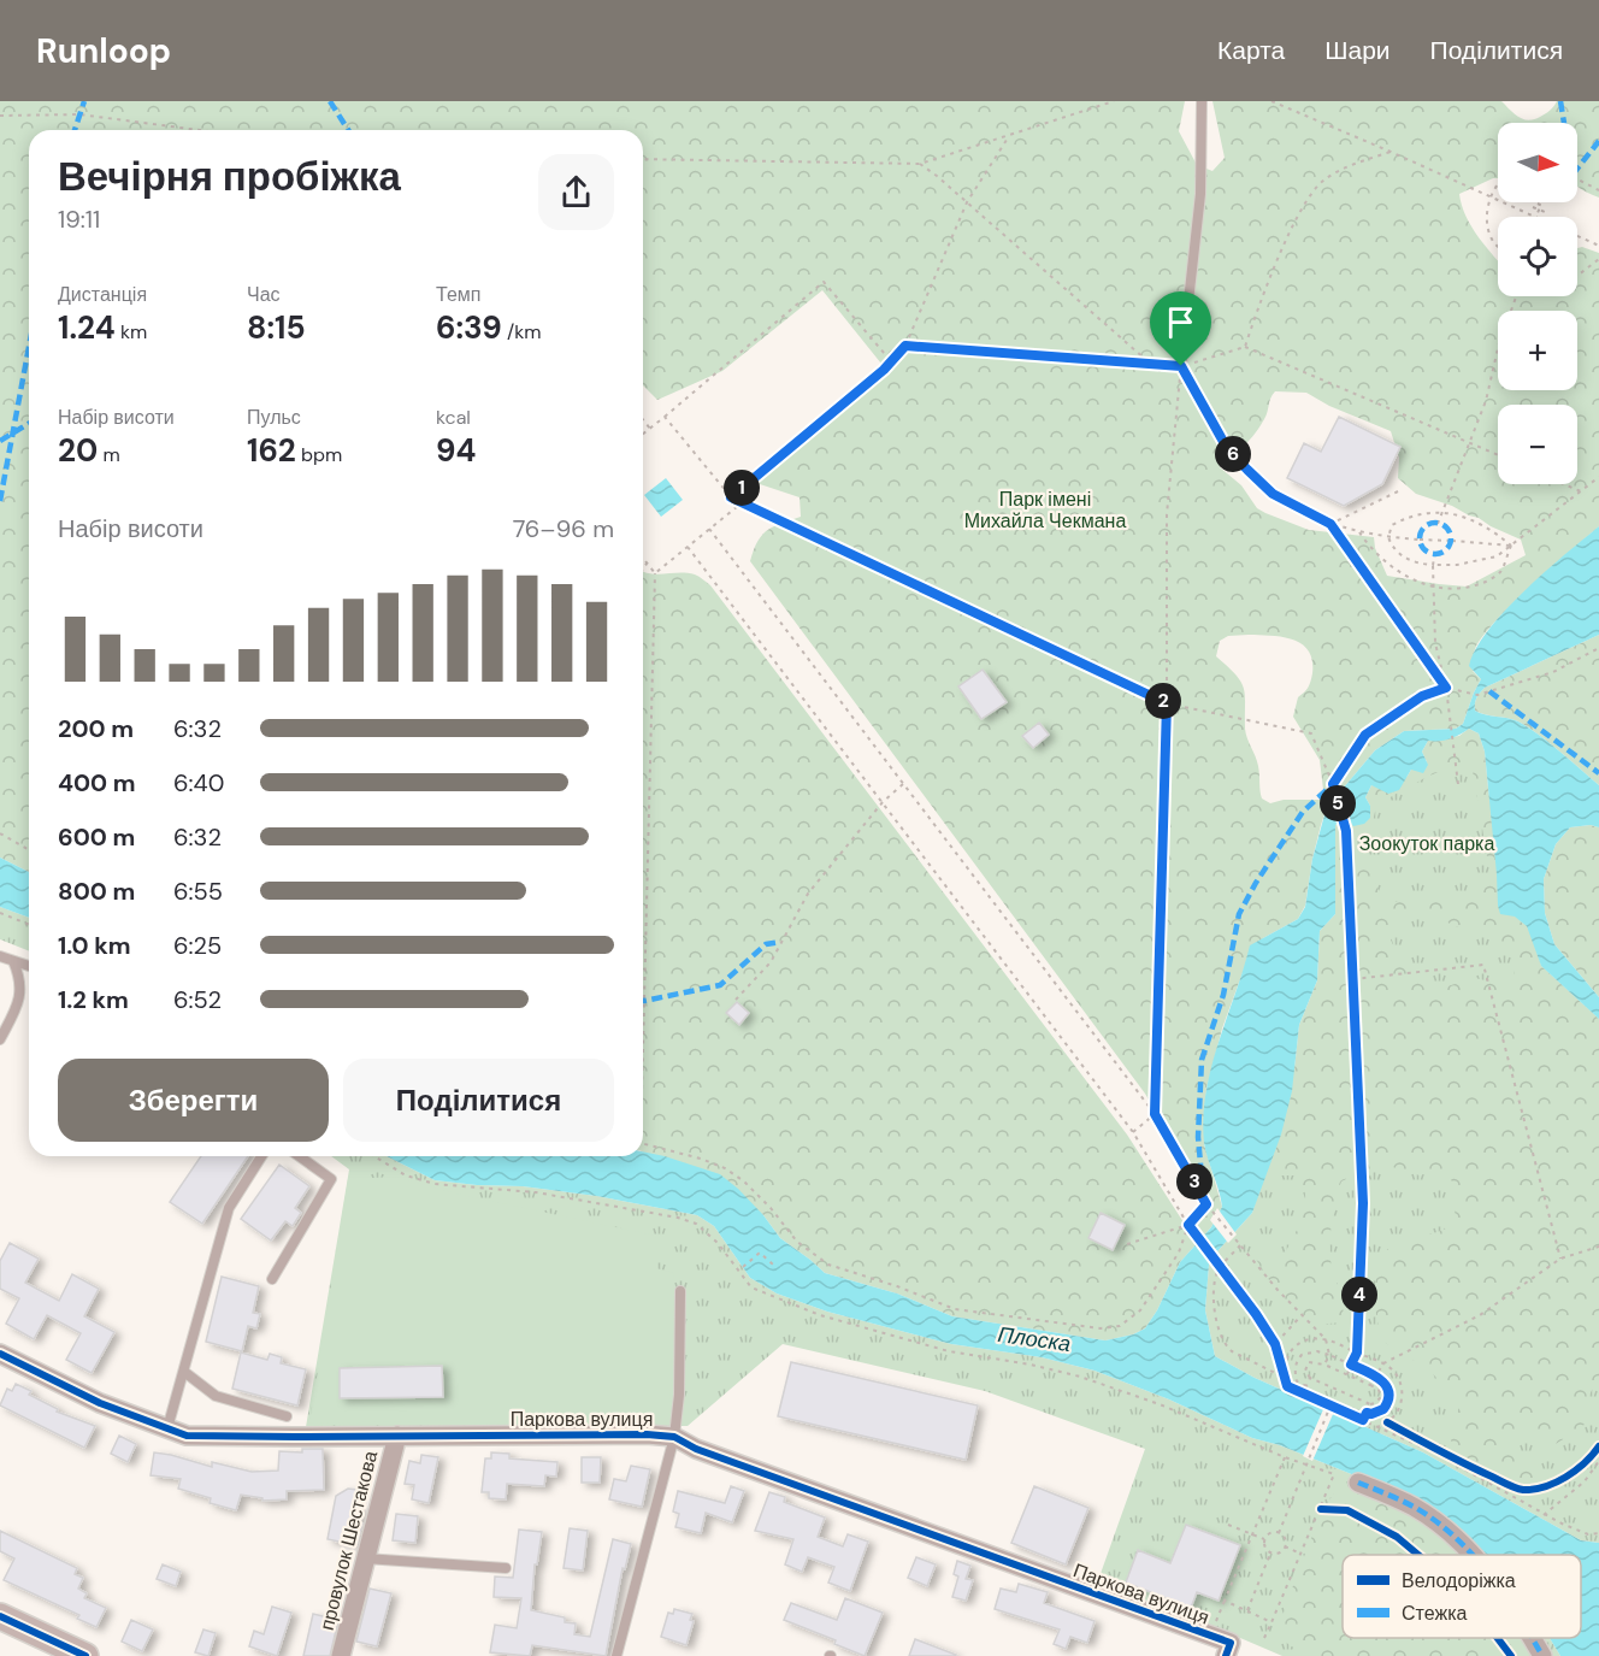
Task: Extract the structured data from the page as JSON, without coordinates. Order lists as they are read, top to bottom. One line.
{"streets":{"street":["Паркова вулиця","провулок Шестакова"]},"crossings":[["Паркова вулиця","провулок Шестакова"]],"water":["Плоска"],"parks":["Парк імені Михайла Чекмана","Зоокуток парка"],"legend":["Велодоріжка","Стежка"],"north":"right","page":{"header":"Runloop","nav":["Карта","Шари","Поділитися"],"map_buttons":["+","−"],"heading":["Вечірня пробіжка","19:11"],"stats":[["Дистанція","1.24 km"],["Час","8:15"],["Темп","6:39 /km"],["Набір висоти","20 m"],["Пульс","162 bpm"],["kcal","94"]],"pins":["6","1","2","5","3","4"],"chart":["Набір висоти","76–96 m"],"list":[{"name":"200 m","note":"6:32"},{"name":"400 m","note":"6:40"},{"name":"600 m","note":"6:32"},{"name":"800 m","note":"6:55"},{"name":"1.0 km","note":"6:25"},{"name":"1.2 km","note":"6:52"}],"buttons":["Зберегти","Поділитися"]}}
